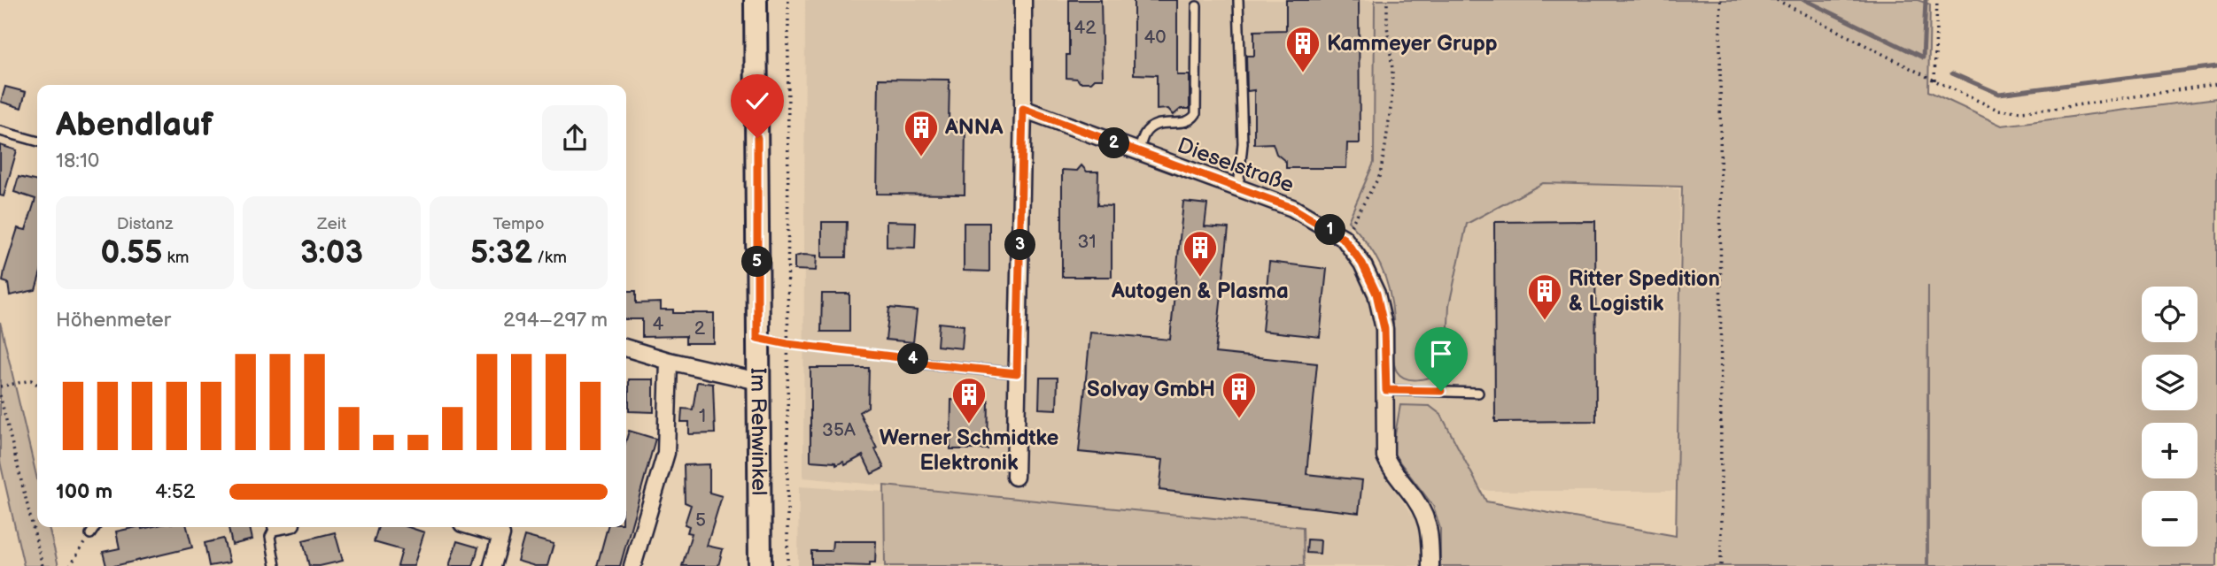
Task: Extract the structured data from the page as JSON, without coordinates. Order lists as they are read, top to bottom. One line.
{"streets":{"street":["Dieselstraße","Im Rehwinkel"]},"places":{"building":["Kammeyer Grupp","ANNA","Autogen & Plasma","Ritter Spedition & Logistik","Solvay GmbH","Werner Schmidtke Elektronik"]},"house_numbers":["42","40","31","4","2","1","35A","5"],"page":{"heading":["Abendlauf","18:10"],"pins":["2","1","3","5","4"],"stats":[["Distanz","0.55 km"],["Zeit","3:03"],["Tempo","5:32 /km"]],"map_buttons":["+","−"],"chart":["Höhenmeter","294–297 m"],"list":[{"name":"100 m","note":"4:52"}]}}
